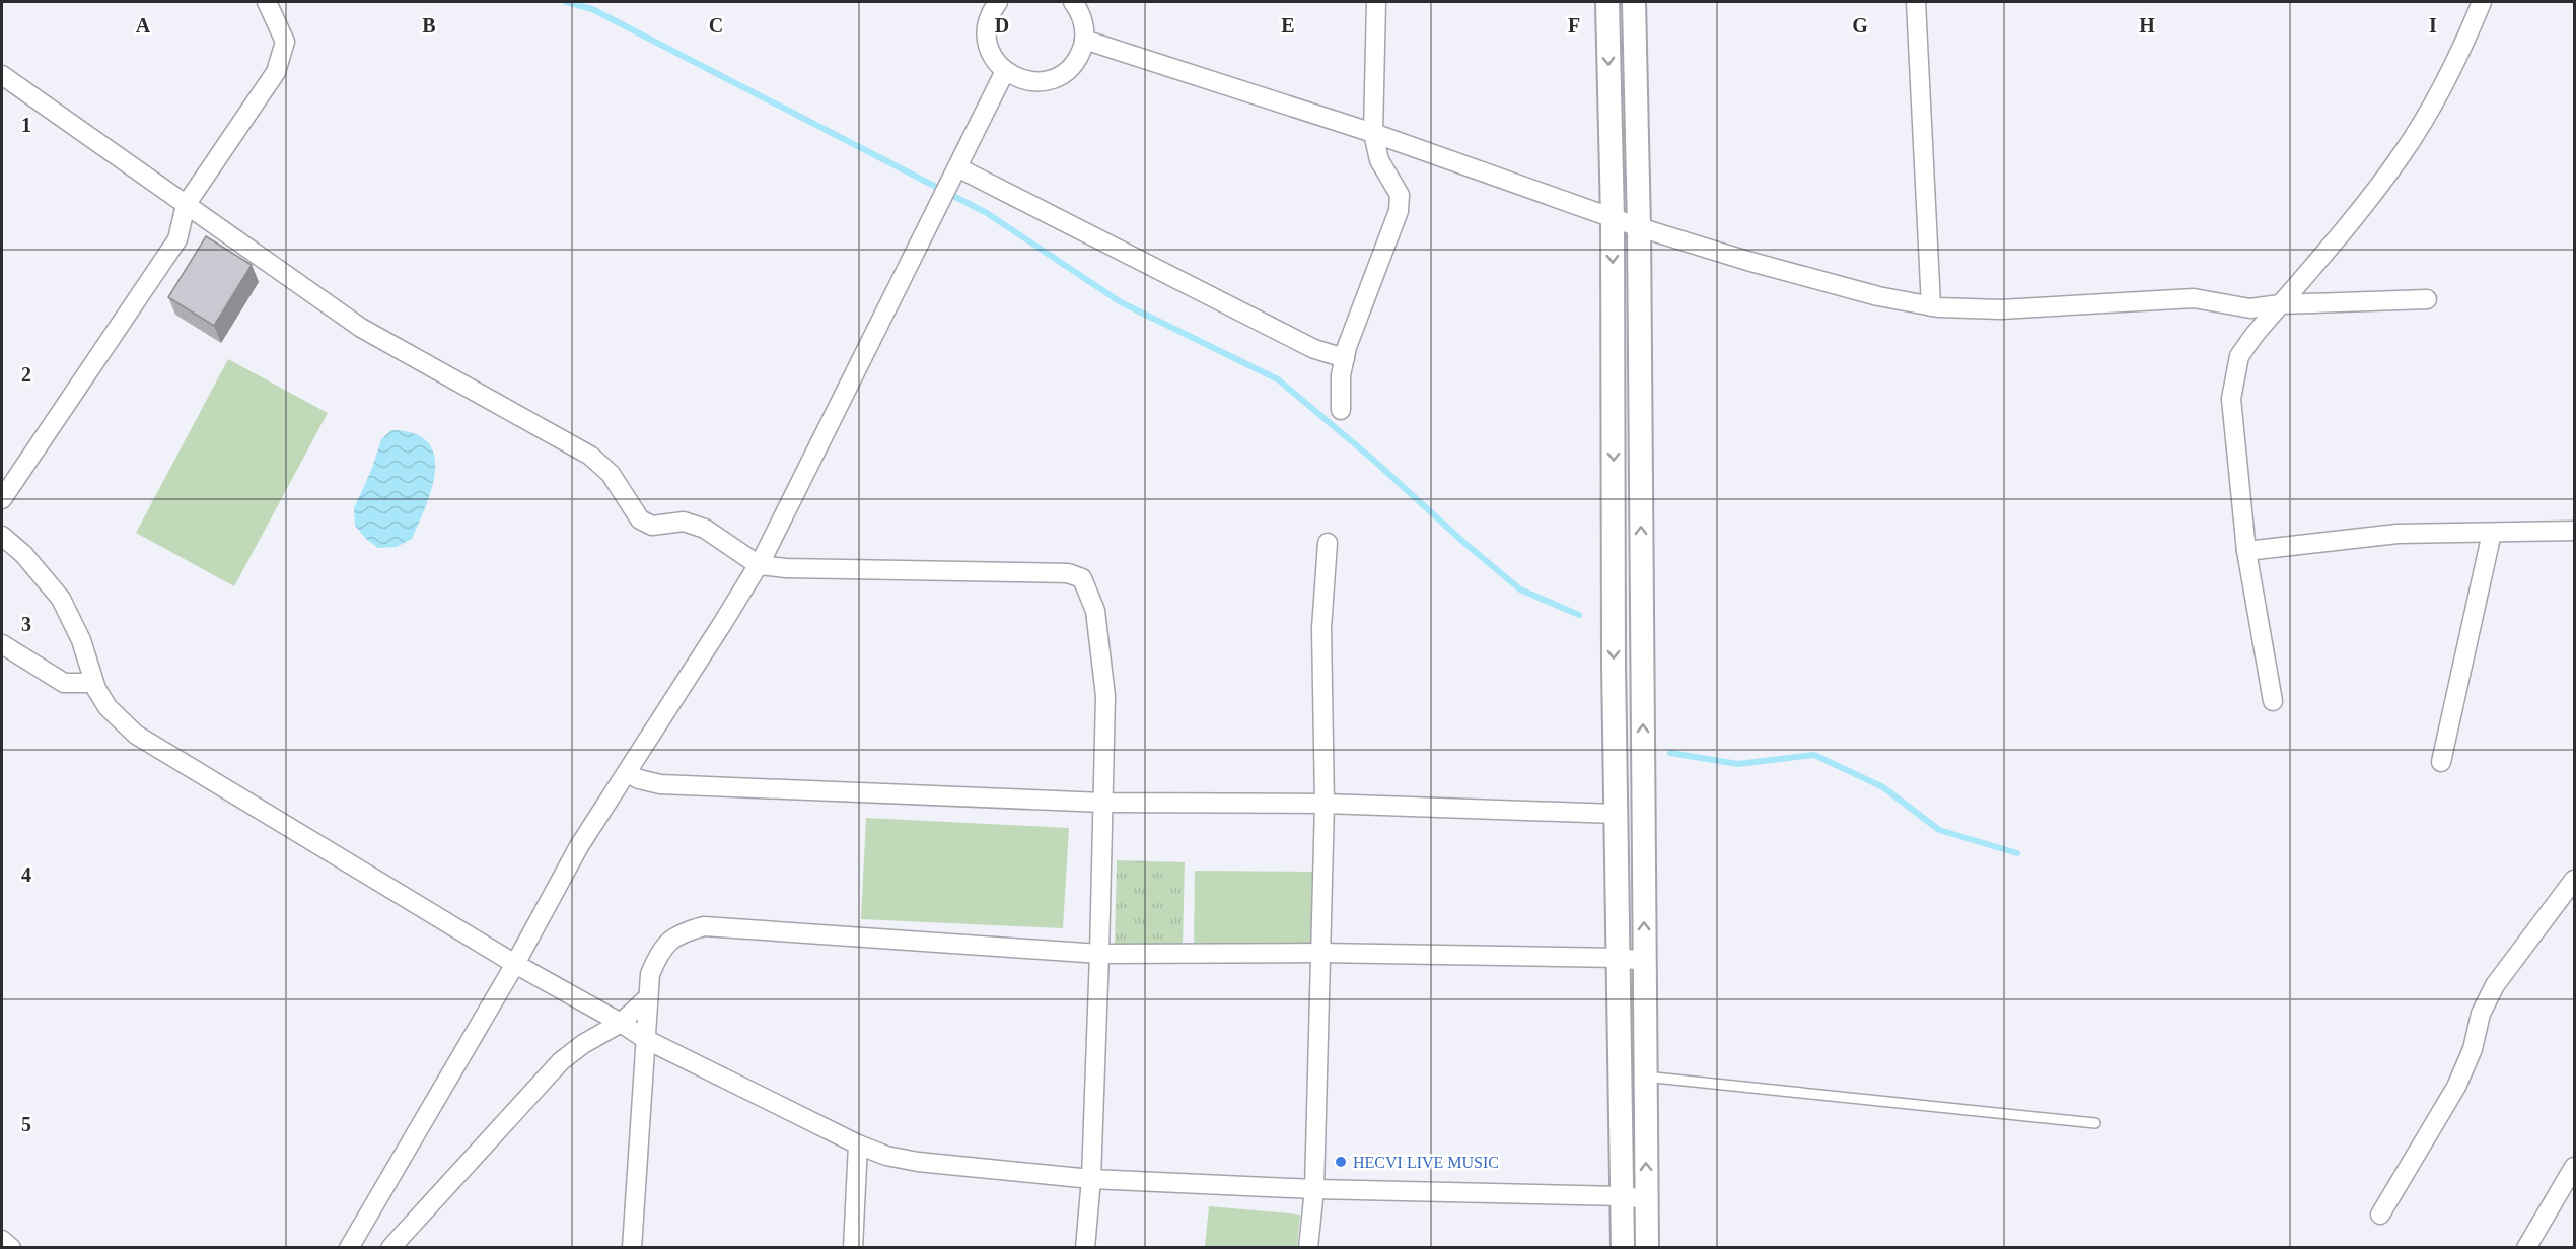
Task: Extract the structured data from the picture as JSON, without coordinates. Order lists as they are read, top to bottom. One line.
{"places":["HECVI LIVE MUSIC"],"grid":{"columns":["A","B","C","D","E","F","G","H","I"],"rows":["1","2","3","4","5"]}}
